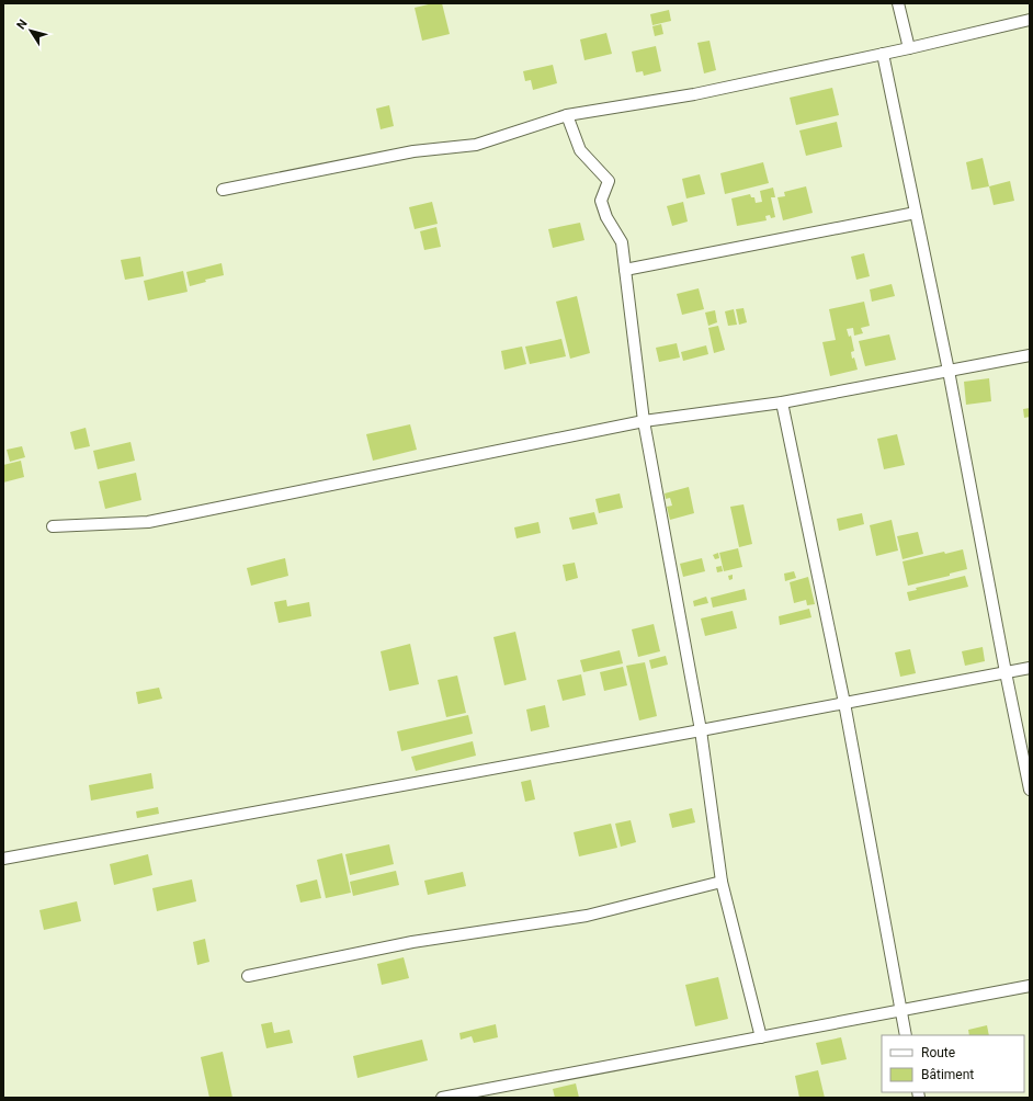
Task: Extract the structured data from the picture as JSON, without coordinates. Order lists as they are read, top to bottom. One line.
{"legend":["Route","Bâtiment"],"north":"top left"}
